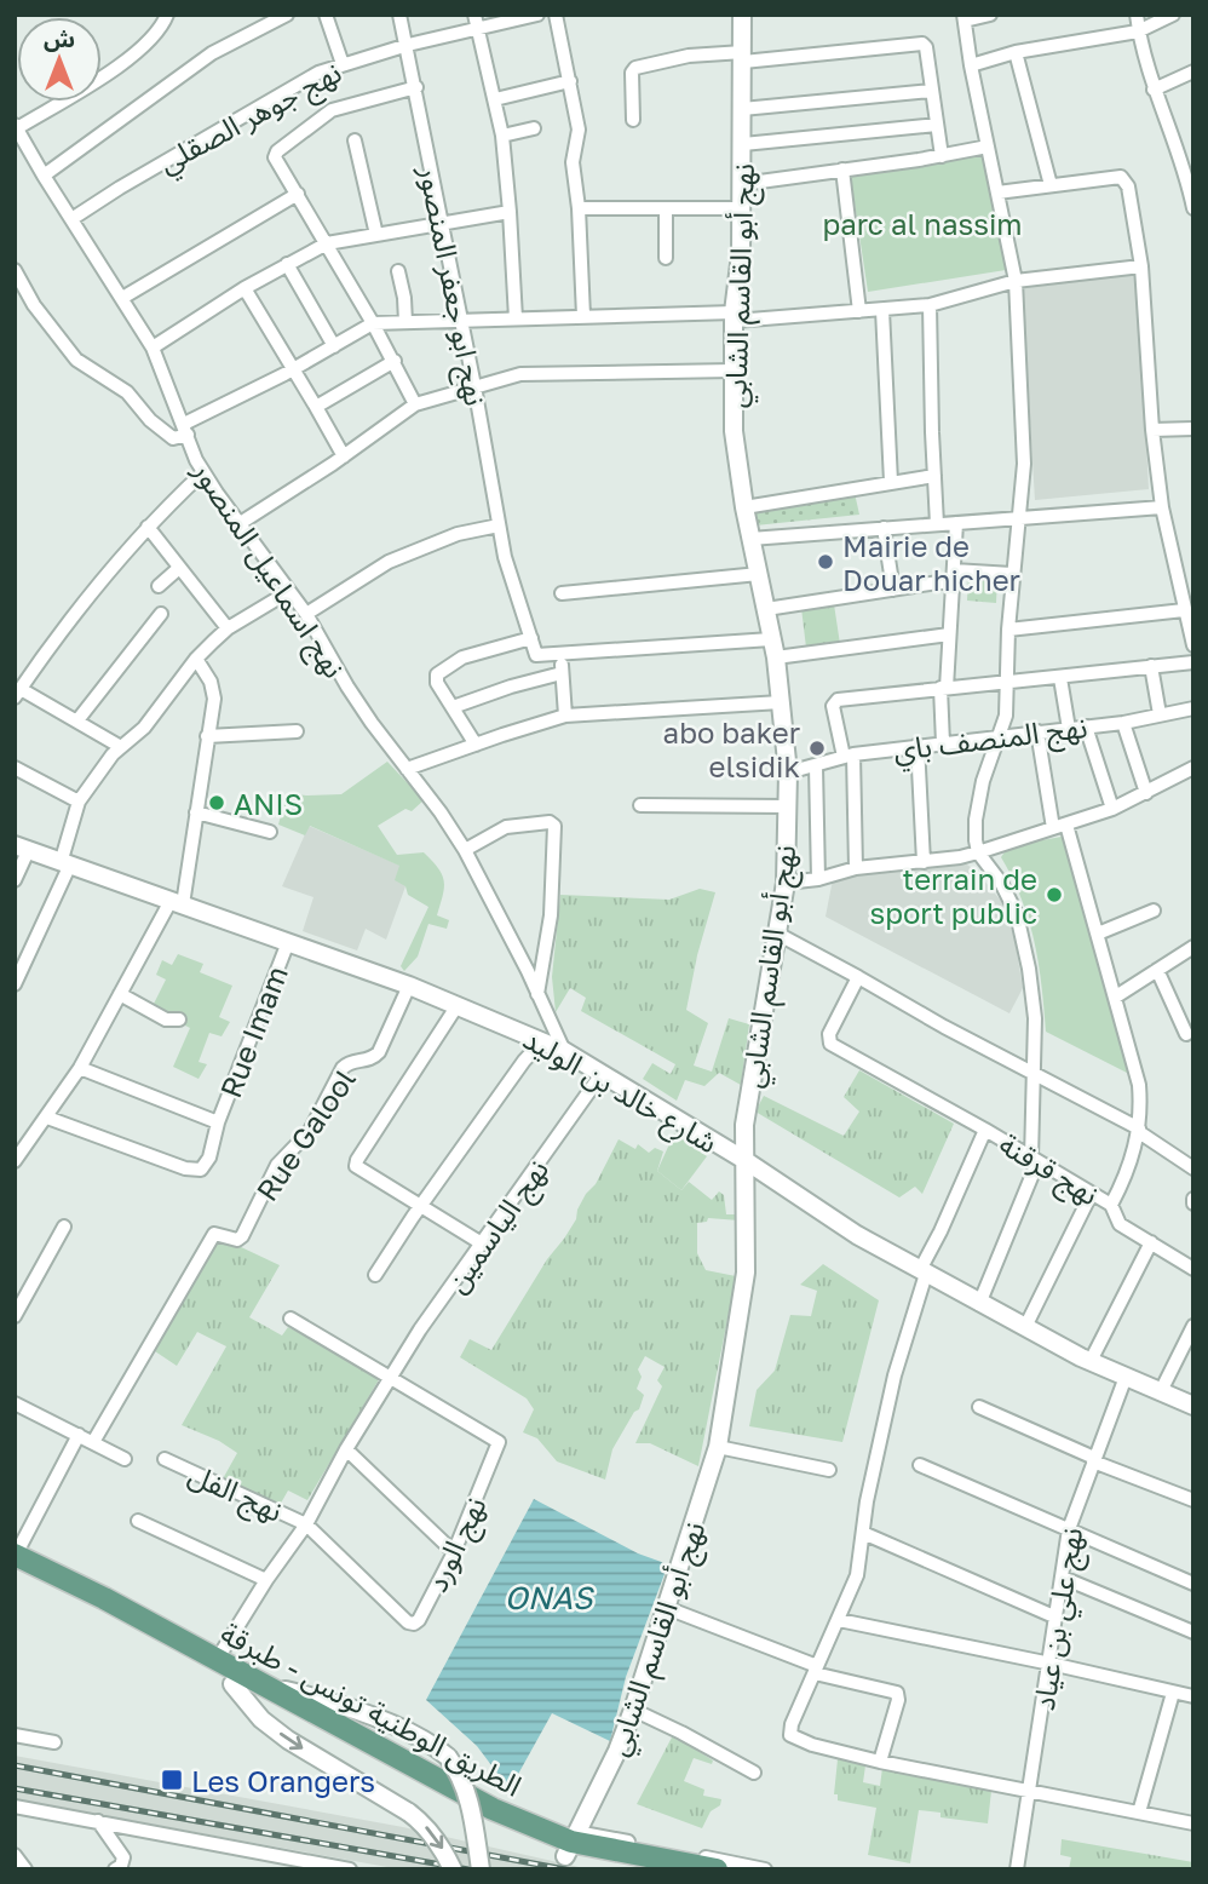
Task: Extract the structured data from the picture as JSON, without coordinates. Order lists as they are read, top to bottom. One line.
{"streets":{"main road":["الطريق الوطنية تونس - طبرقة"],"street":["نهج جوهر الصقلي","نهج ابو جعفر المنصور","نهج أبو القاسم الشابي","نهج اسماعيل المنصور","نهج المنصف باي","Rue Imam","شارع خالد بن الوليد","Rue Galool","نهج قرقنة","نهج الياسمين","نهج الفل","نهج الورد","نهج علي بن عياد"]},"crossings":[["نهج جوهر الصقلي","نهج ابو جعفر المنصور"],["نهج جوهر الصقلي","نهج اسماعيل المنصور"],["نهج أبو القاسم الشابي","نهج المنصف باي"],["نهج أبو القاسم الشابي","شارع خالد بن الوليد"],["نهج أبو القاسم الشابي","الطريق الوطنية تونس - طبرقة"],["نهج اسماعيل المنصور","شارع خالد بن الوليد"],["نهج المنصف باي","نهج قرقنة"],["Rue Imam","شارع خالد بن الوليد"],["شارع خالد بن الوليد","Rue Galool"],["شارع خالد بن الوليد","نهج الياسمين"],["شارع خالد بن الوليد","نهج علي بن عياد"],["نهج الياسمين","نهج الفل"],["نهج الياسمين","نهج الورد"],["نهج الياسمين","الطريق الوطنية تونس - طبرقة"],["نهج الفل","نهج الورد"]],"water":["ONAS"],"parks":["parc al nassim"],"places":{"other":["Mairie de Douar hicher","abo baker elsidik","ANIS","terrain de sport public"],"transit":["Les Orangers"]},"north":"top"}
